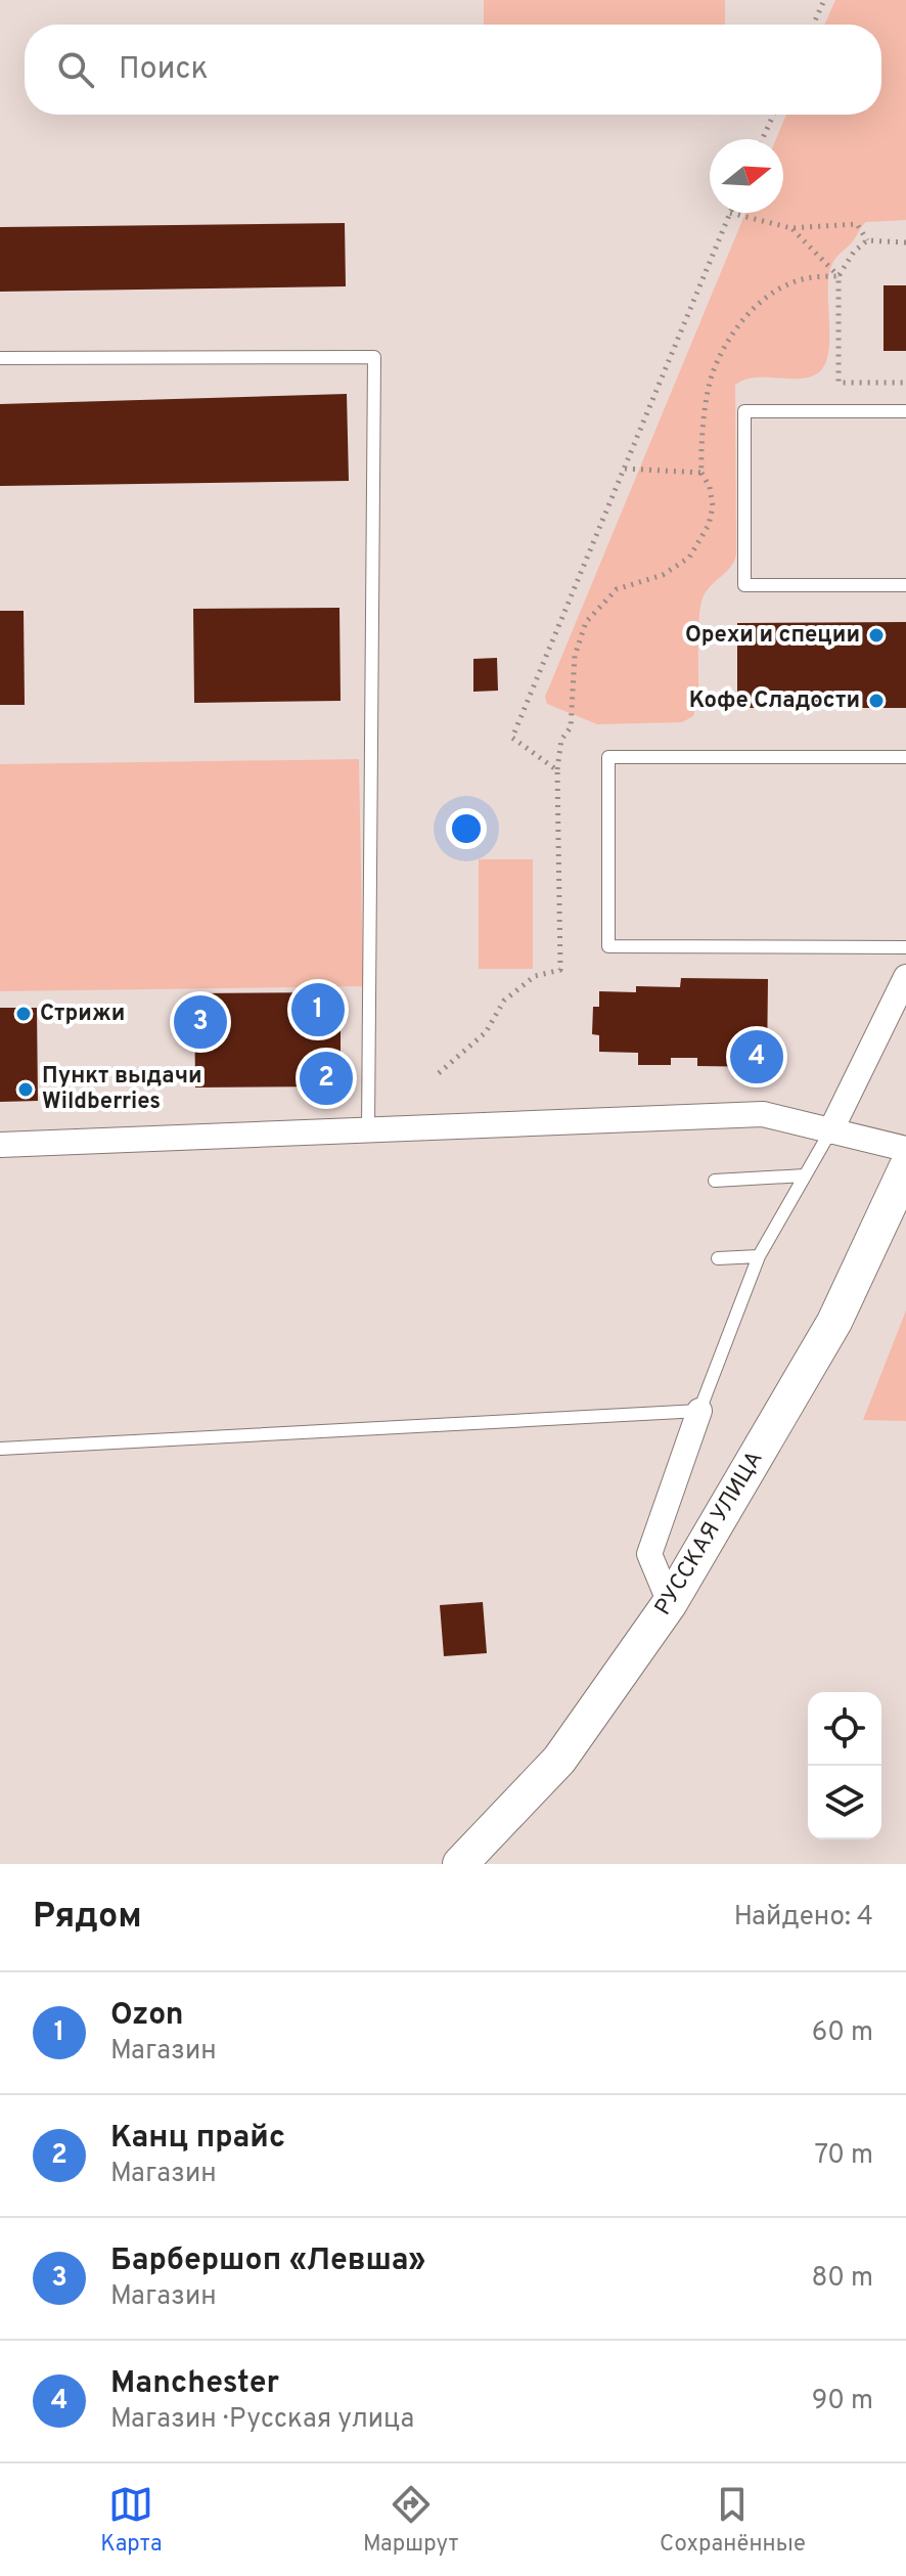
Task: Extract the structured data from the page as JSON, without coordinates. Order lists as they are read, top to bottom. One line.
{"streets":{"street":["РУССКАЯ УЛИЦА"]},"places":["Орехи и специи","Кофе Сладости","Стрижи","Пункт выдачи Wildberries"],"north":"right","page":{"search":"Поиск","pins":["1","3","4","2"],"heading":["Рядом","Найдено: 4"],"list":[{"mark":"1","name":"Ozon","note":"Магазин","value":"60 m"},{"mark":"2","name":"Канц прайс","note":"Магазин","value":"70 m"},{"mark":"3","name":"Барбершоп «Левша»","note":"Магазин","value":"80 m"},{"mark":"4","name":"Manchester","note":"Магазин · Русская улица","value":"90 m"}],"nav":["Карта","Маршрут","Сохранённые"]}}
